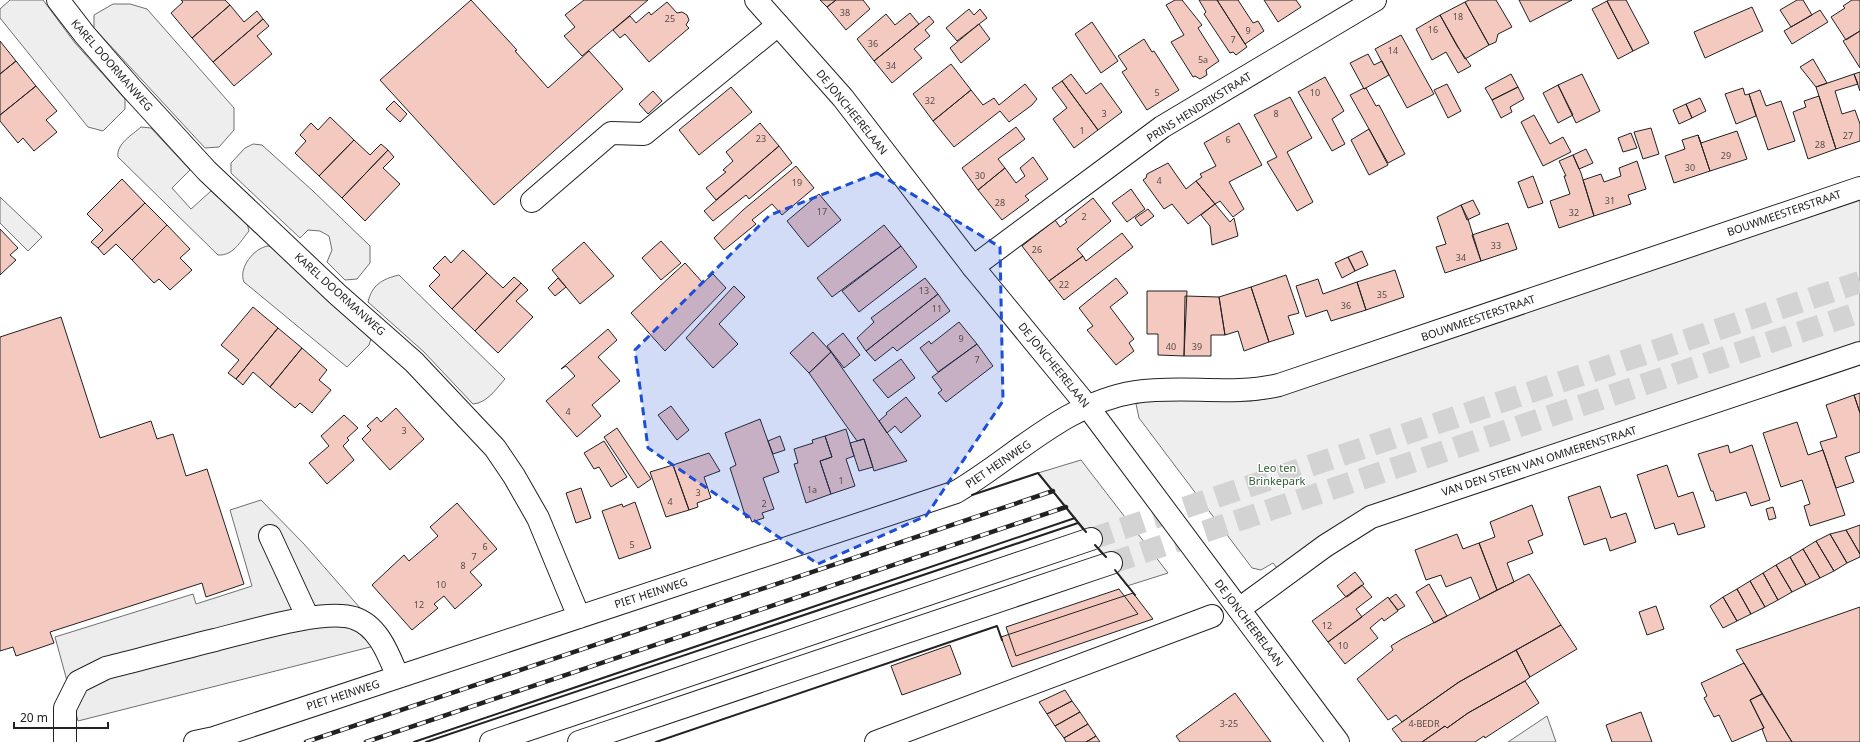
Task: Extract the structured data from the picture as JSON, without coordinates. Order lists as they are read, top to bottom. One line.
{"streets":{"street":["KAREL DOORMANWEG","PRINS HENDRIKSTRAAT","DE JONCHEERELAAN","BOUWMEESTERSTRAAT","VAN DEN STEEN VAN OMMERENSTRAAT","PIET HEINWEG"]},"crossings":[["KAREL DOORMANWEG","PIET HEINWEG"],["PRINS HENDRIKSTRAAT","DE JONCHEERELAAN"],["DE JONCHEERELAAN","BOUWMEESTERSTRAAT"],["DE JONCHEERELAAN","VAN DEN STEEN VAN OMMERENSTRAAT"],["DE JONCHEERELAAN","PIET HEINWEG"],["BOUWMEESTERSTRAAT","PIET HEINWEG"]],"parks":["Leo ten Brinkepark"],"house_numbers":["38","18","25","16","9","7","36","14","5a","34","5","10","32","3","8","1","27","23","6","28","29","30","30","4","19","31","28","17","32","2","33","26","34","22","13","35","36","11","9","40","39","7","4","3","1","1a","3","4","2","5","6","7","8","10","12","12","10","3-25","4-BEDR"],"scale_bar":"20 m"}
